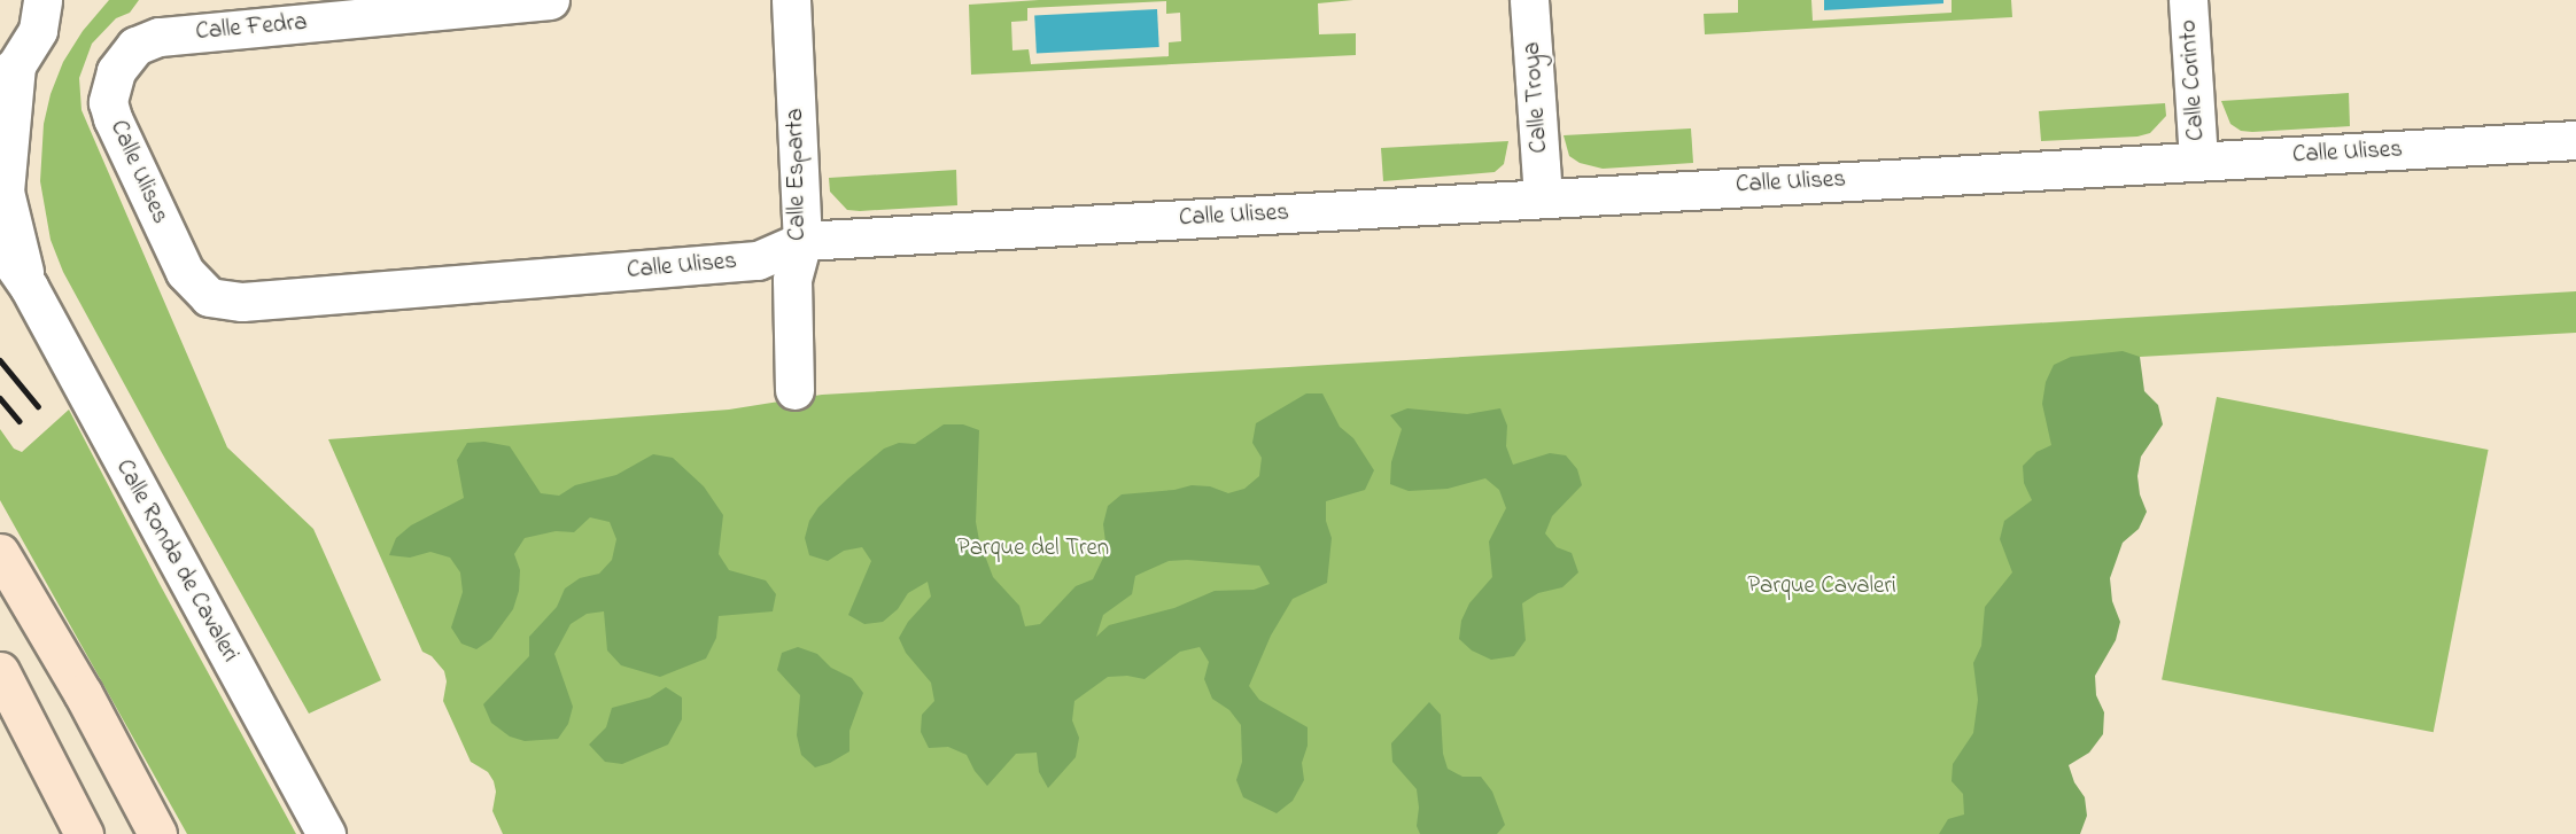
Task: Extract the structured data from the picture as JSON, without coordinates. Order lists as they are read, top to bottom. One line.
{"streets":{"street":["Calle Fedra","Calle Corinto","Calle Troya","Calle Ulises","Calle Esparta","Calle Ronda de Cavaleri"]},"crossings":[["Calle Fedra","Calle Ulises"],["Calle Corinto","Calle Ulises"],["Calle Troya","Calle Ulises"],["Calle Ulises","Calle Esparta"]],"parks":["Parque del Tren","Parque Cavaleri"]}
